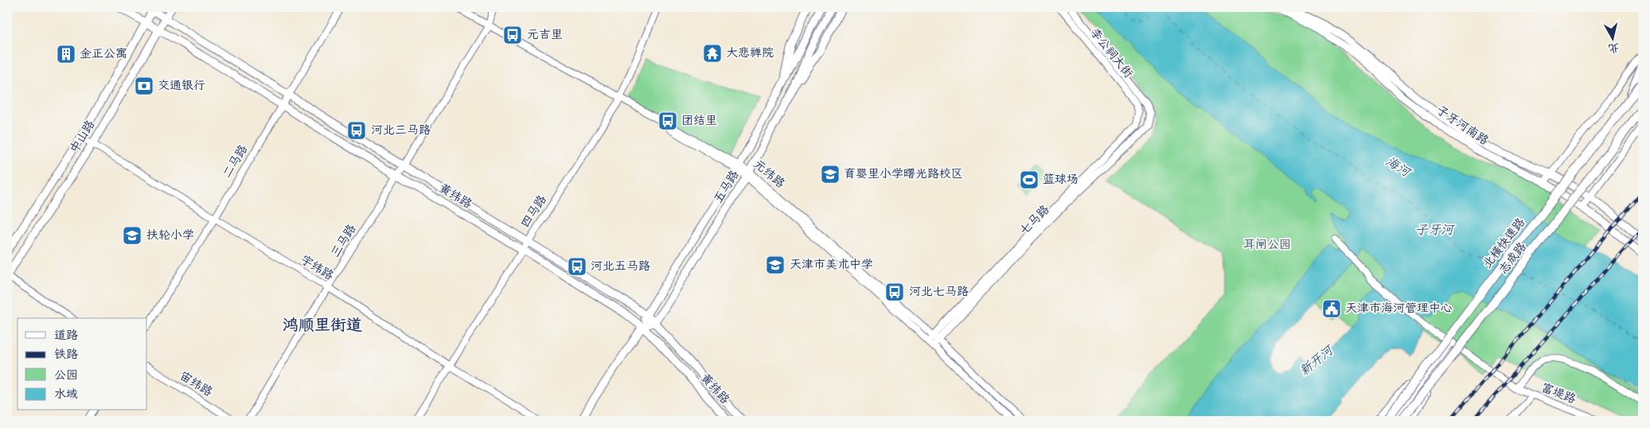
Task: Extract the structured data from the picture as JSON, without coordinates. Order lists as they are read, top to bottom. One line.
{"streets":{"highway":["北横快速路","志成路"],"main road":["子牙河南路","中山路","五马路","黄纬路"],"street":["李公祠大街","二马路","元纬路","四马路","七马路","三马路","宇纬路","宙纬路","富堤路"]},"crossings":[["李公祠大街","七马路"],["中山路","黄纬路"],["中山路","宇纬路"],["二马路","黄纬路"],["二马路","宇纬路"],["元纬路","五马路"],["元纬路","四马路"],["元纬路","七马路"],["元纬路","三马路"],["五马路","黄纬路"],["黄纬路","四马路"],["黄纬路","三马路"],["四马路","宇纬路"],["三马路","宇纬路"]],"districts":["鸿顺里街道"],"water":["海河","子牙河","新开河"],"parks":["耳闸公园"],"places":{"bus stop":["元吉里","团结里","河北三马路","河北五马路","河北七马路"],"temple":["大悲禅院"],"building":["金正公寓"],"bank":["交通银行"],"school or university":["育婴里小学曙光路校区","扶轮小学","天津市美术中学"],"sports":["篮球场"],"public building":["天津市海河管理中心"]},"legend":["道路","铁路","公园","水域"],"north":"bottom"}
